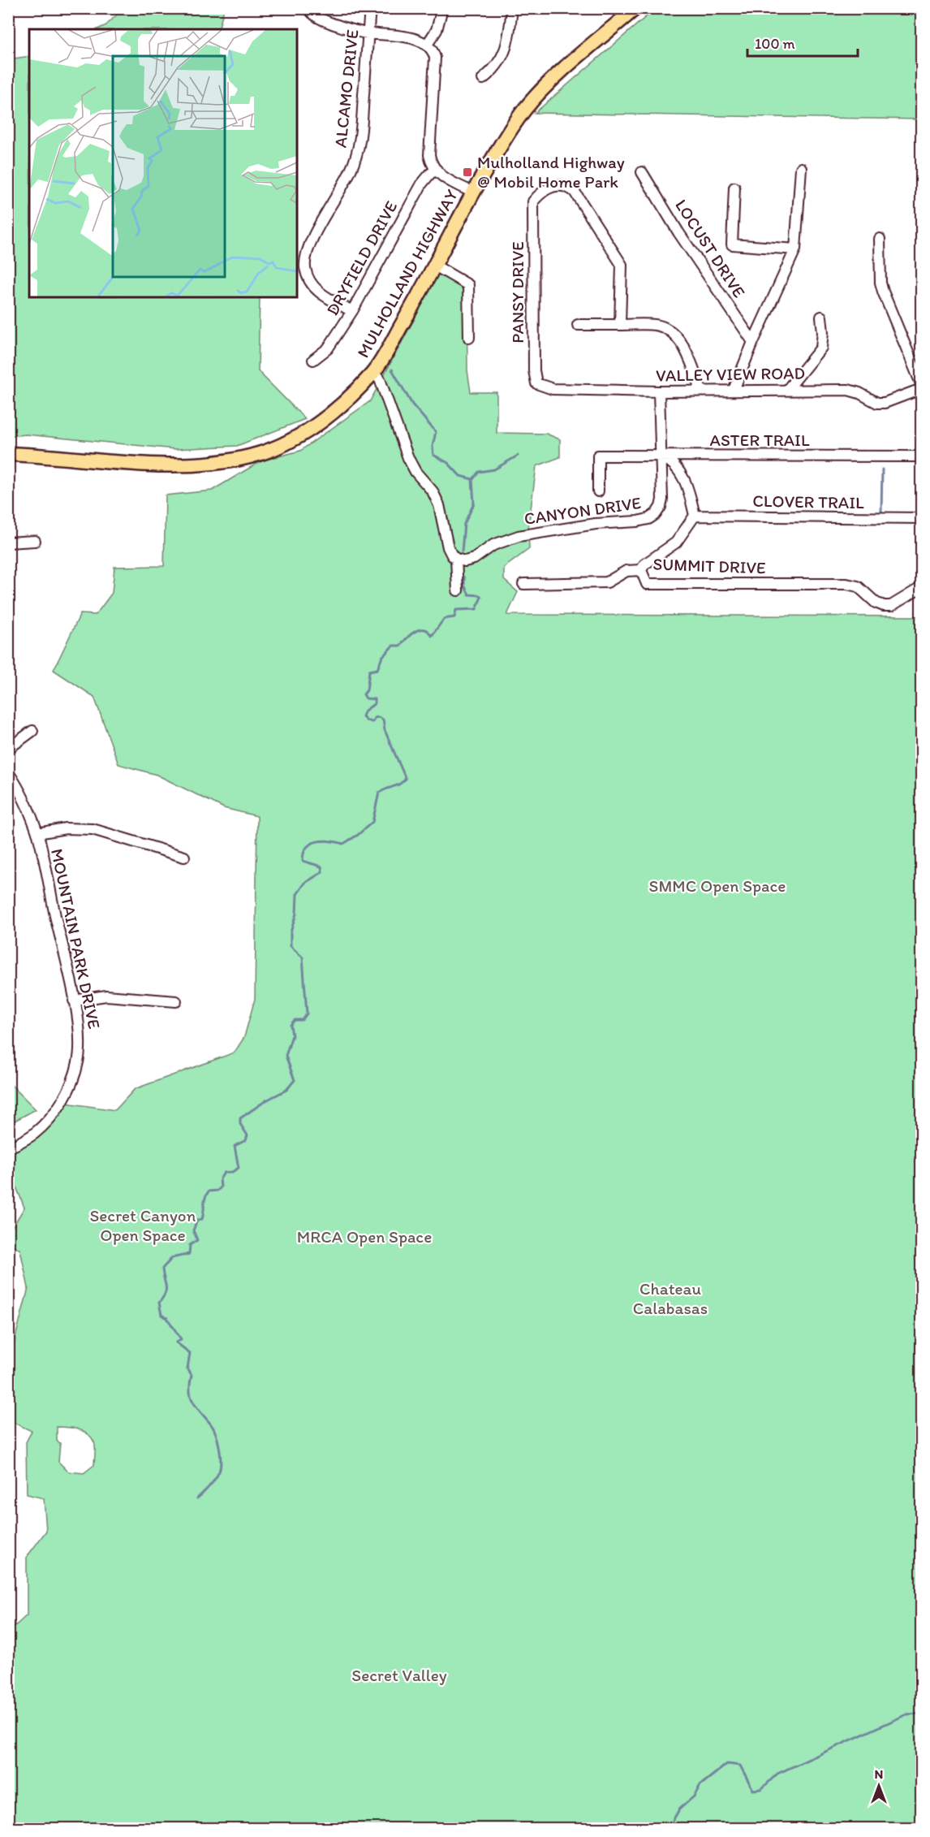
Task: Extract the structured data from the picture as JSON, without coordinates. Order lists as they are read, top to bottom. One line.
{"streets":{"main road":["MULHOLLAND HIGHWAY"],"street":["ALCAMO DRIVE","LOCUST DRIVE","DRYFIELD DRIVE","PANSY DRIVE","VALLEY VIEW ROAD","ASTER TRAIL","CLOVER TRAIL","CANYON DRIVE","SUMMIT DRIVE","MOUNTAIN PARK DRIVE"]},"crossings":[["ALCAMO DRIVE","DRYFIELD DRIVE"],["PANSY DRIVE","VALLEY VIEW ROAD"],["VALLEY VIEW ROAD","CANYON DRIVE"],["ASTER TRAIL","CANYON DRIVE"],["CLOVER TRAIL","SUMMIT DRIVE"]],"parks":["SMMC Open Space","Secret Canyon Open Space","MRCA Open Space","Chateau Calabasas","Secret Valley"],"places":{"transit":["Mulholland Highway @ Mobil Home Park"]},"scale_bar":"100 m","north":"top"}
